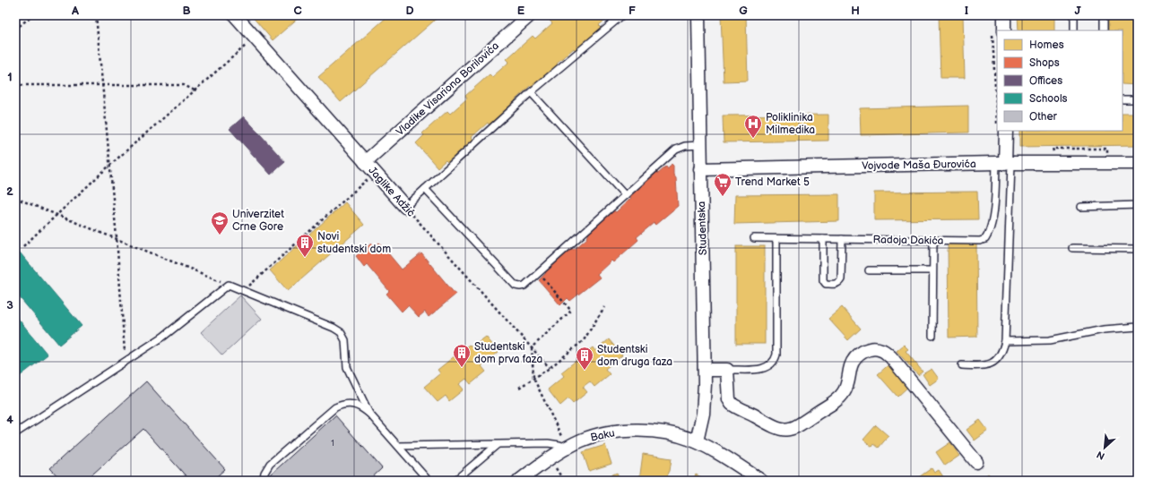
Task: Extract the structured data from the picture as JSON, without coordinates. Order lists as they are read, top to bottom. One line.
{"streets":{"street":["Vladike Visariona Borilovića","Vojvode Maša Đurovića","Jaglike Adžić","Studentska","Radoja Dakića","Baku"]},"crossings":[["Vladike Visariona Borilovića","Jaglike Adžić"],["Vojvode Maša Đurovića","Studentska"],["Vojvode Maša Đurovića","Radoja Dakića"],["Studentska","Baku"]],"places":{"hospital":["Poliklinika Milmedika"],"supermarket":["Trend Market 5"],"school or university":["Univerzitet Crne Gore"],"building":["Novi studentski dom","Studentski dom prva faza","Studentski dom druga faza"]},"house_numbers":["1"],"legend":["Homes","Shops","Offices","Schools","Other"],"north":"bottom left","grid":{"columns":["A","B","C","D","E","F","G","H","I","J"],"rows":["1","2","3","4"]}}
